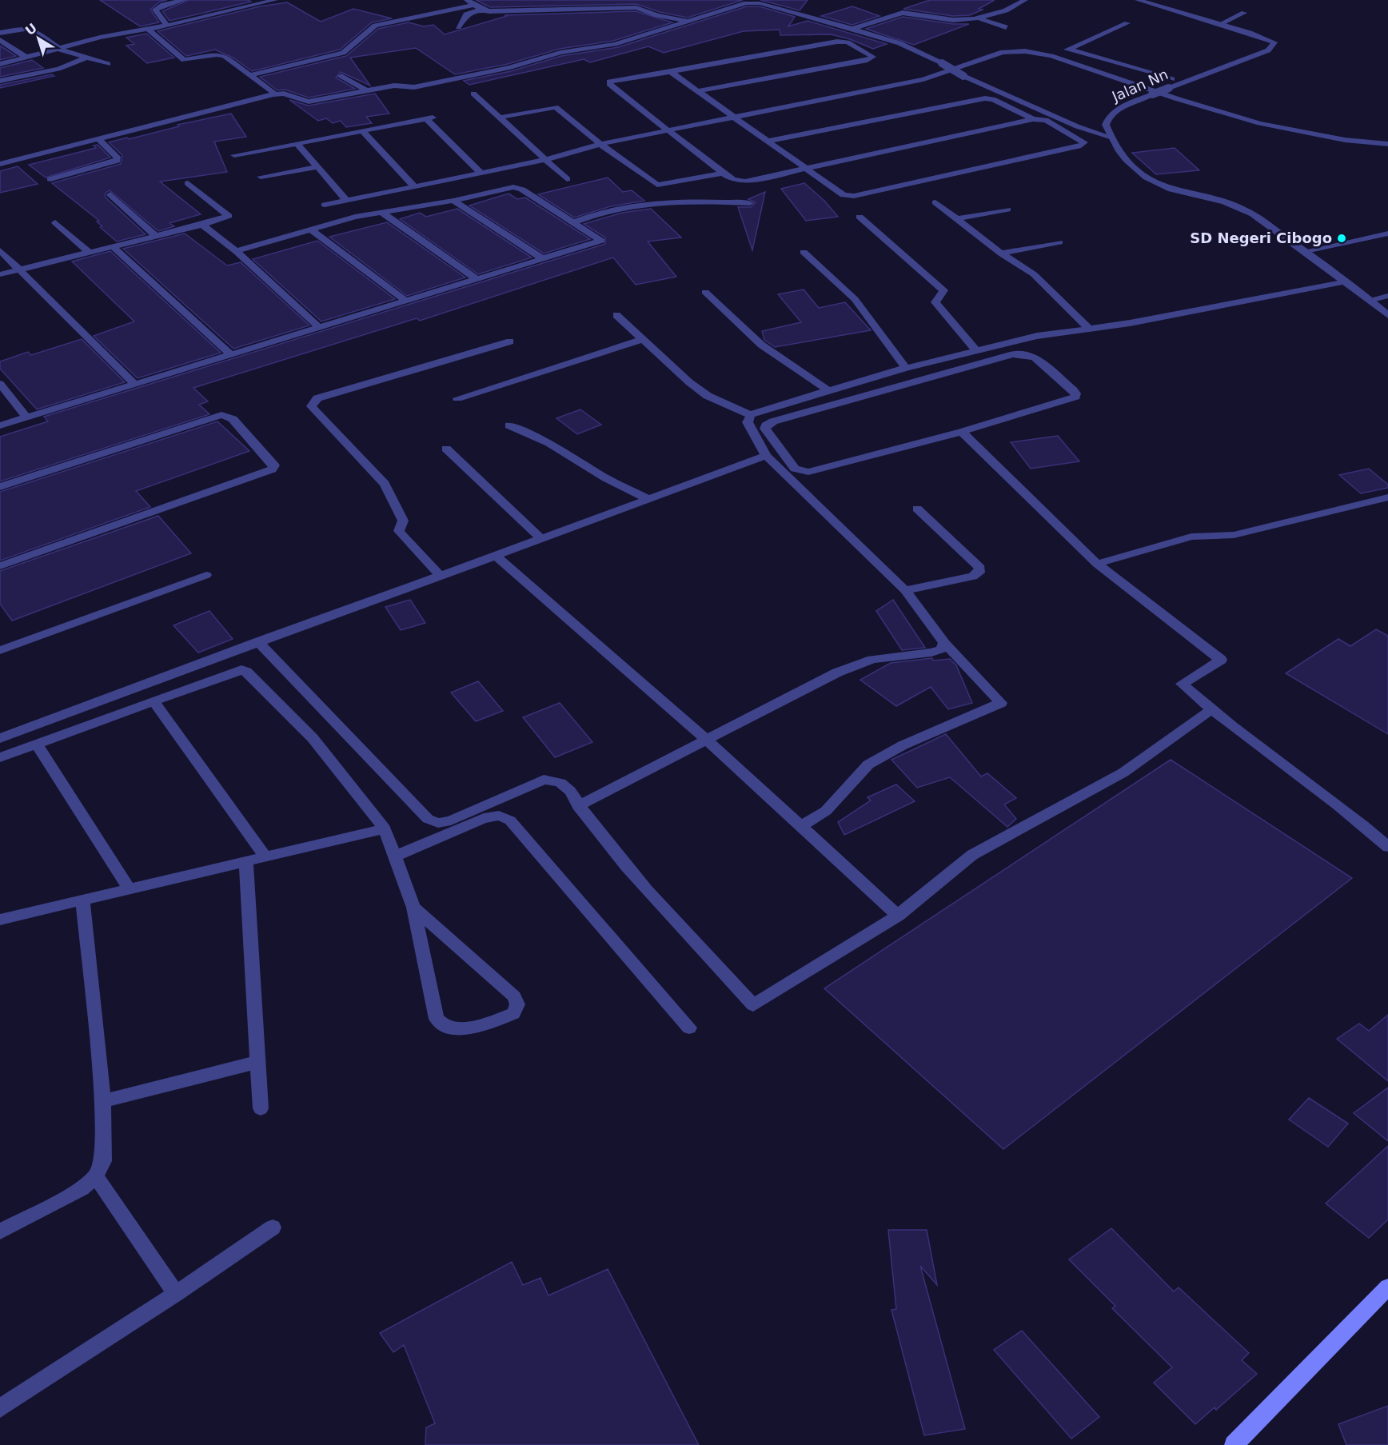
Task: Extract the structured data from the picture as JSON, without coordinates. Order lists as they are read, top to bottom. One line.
{"streets":{"street":["Jalan Nn"]},"places":["SD Negeri Cibogo"],"north":"top left"}
